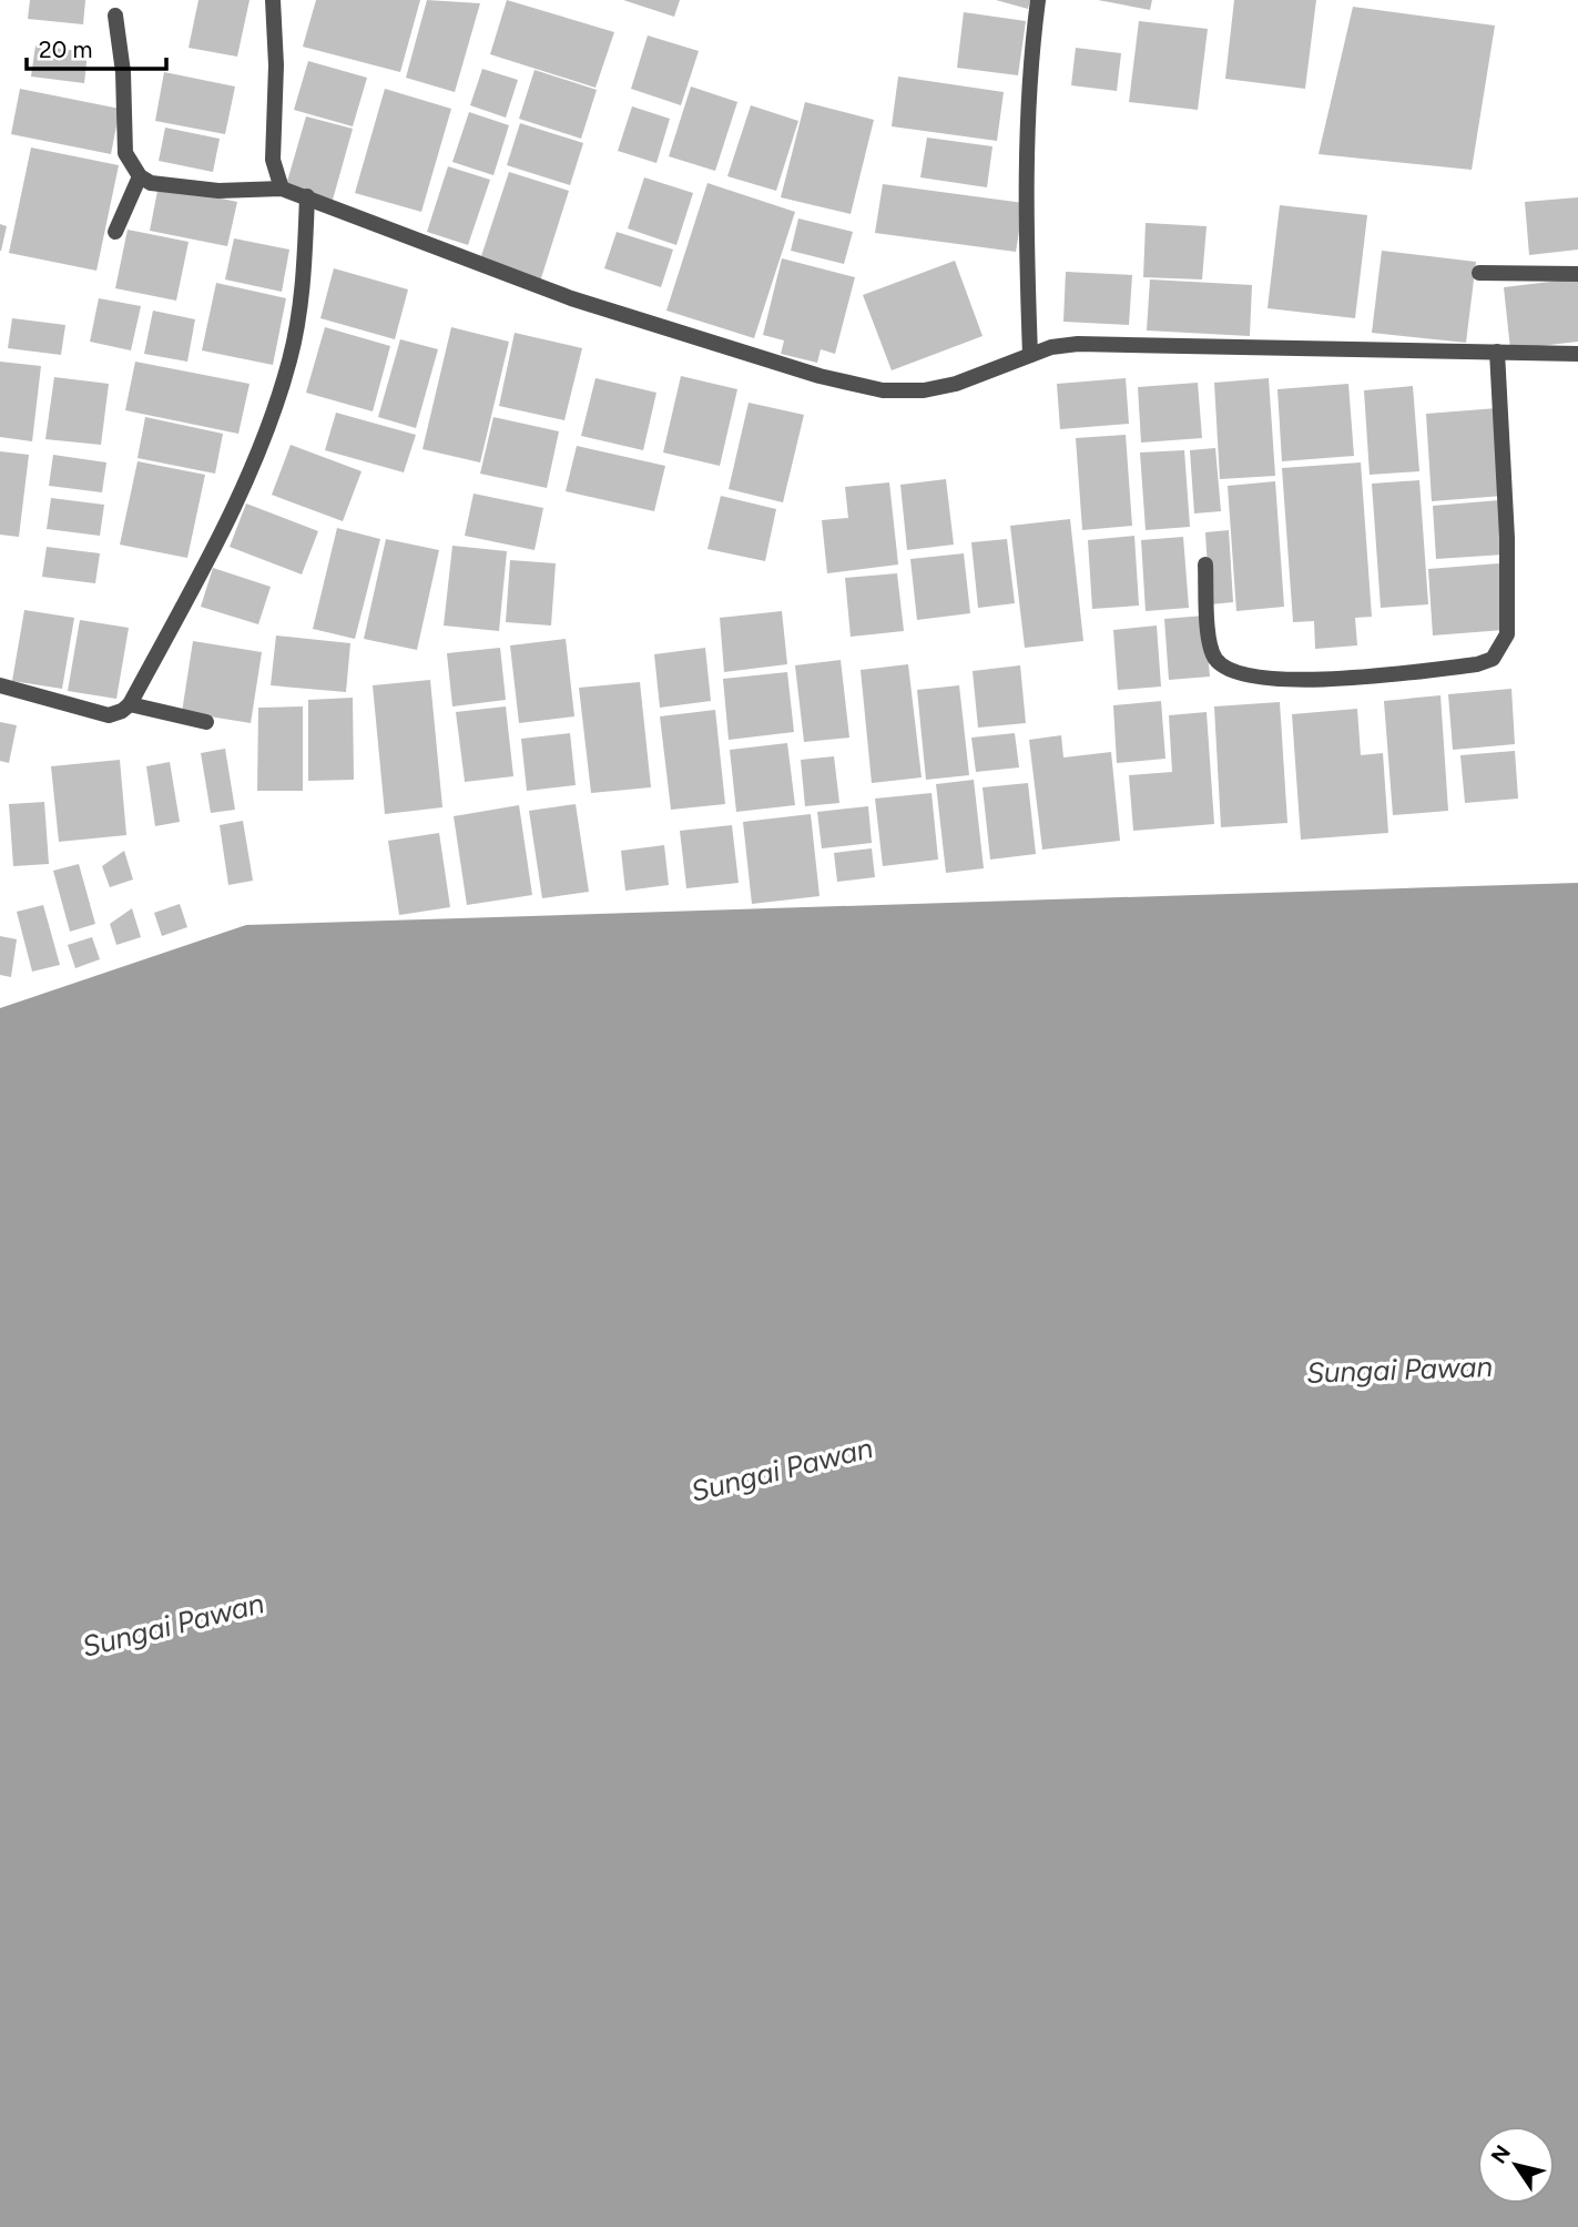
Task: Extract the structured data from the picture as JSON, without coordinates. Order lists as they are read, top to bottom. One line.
{"water":["Sungai Pawan"],"scale_bar":"20 m","north":"top left"}
